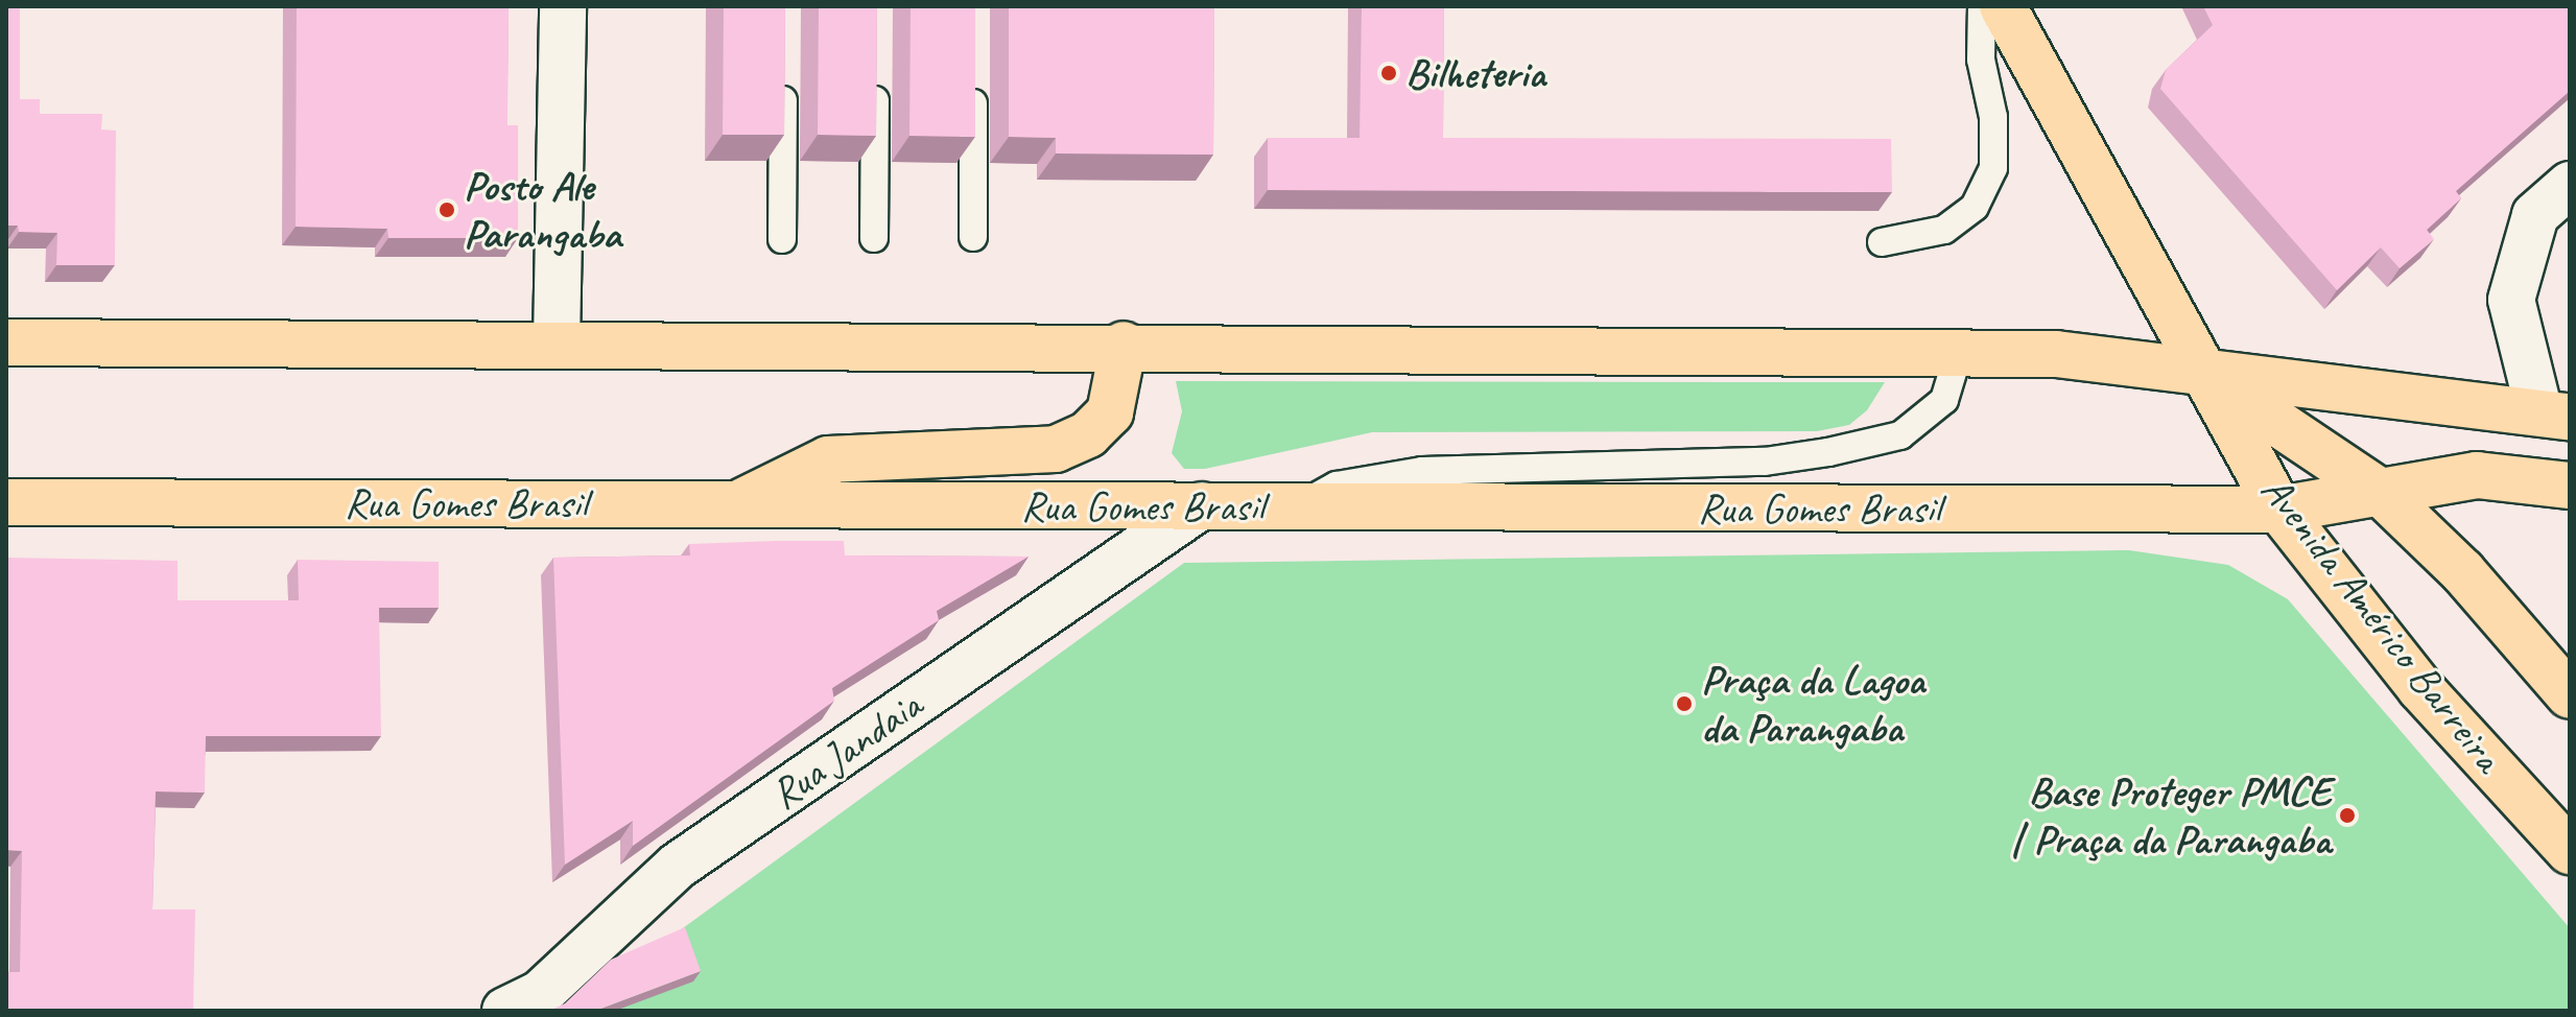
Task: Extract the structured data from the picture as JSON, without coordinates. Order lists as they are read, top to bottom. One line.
{"streets":{"main road":["Rua Gomes Brasil","Avenida Américo Barreira"],"street":["Rua Jandaia"]},"crossings":[["Rua Gomes Brasil","Avenida Américo Barreira"],["Rua Gomes Brasil","Rua Jandaia"]],"places":["Bilheteria","Posto Ale Parangaba","Praça da Lagoa da Parangaba","Base Proteger PMCE | Praça da Parangaba"]}
